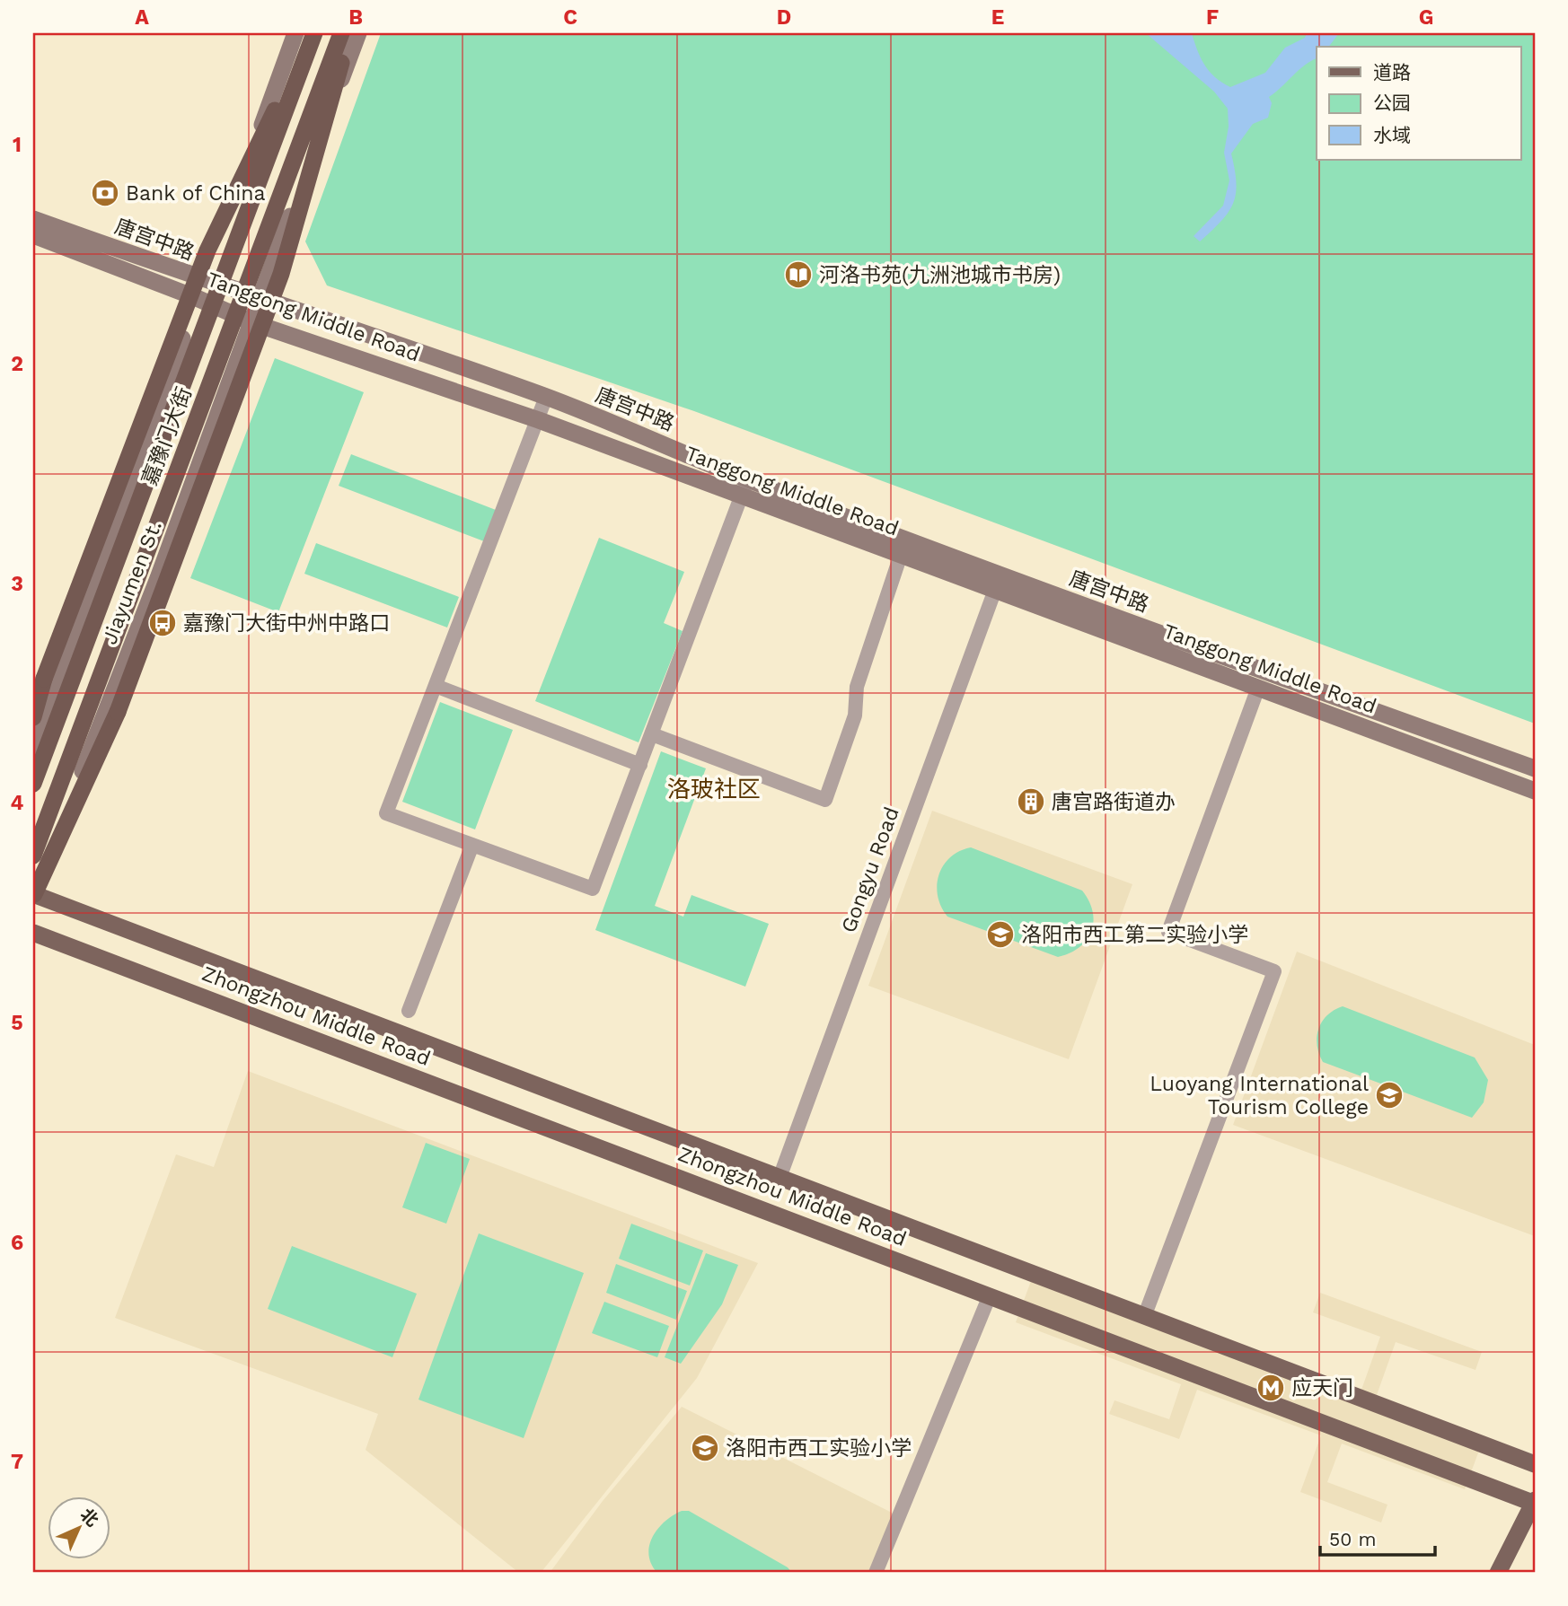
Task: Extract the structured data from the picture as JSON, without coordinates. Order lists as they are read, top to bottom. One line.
{"streets":{"highway":["嘉豫门大街"],"main road":["唐宫中路","Tanggong Middle Road","Jiayumen St.","Zhongzhou Middle Road"],"street":["Gongyu Road"]},"crossings":[["唐宫中路","Tanggong Middle Road"],["唐宫中路","Jiayumen St."],["唐宫中路","Gongyu Road"],["Tanggong Middle Road","Jiayumen St."],["Tanggong Middle Road","Gongyu Road"],["Jiayumen St.","Zhongzhou Middle Road"],["Gongyu Road","Zhongzhou Middle Road"]],"districts":["洛玻社区"],"places":{"bank":["Bank of China"],"library":["河洛书苑(九洲池城市书房)"],"bus stop":["嘉豫门大街中州中路口"],"building":["唐宫路街道办"],"school or university":["洛阳市西工第二实验小学","Luoyang International Tourism College","洛阳市西工实验小学"],"metro station":["应天门"]},"legend":["道路","公园","水域"],"scale_bar":"50 m","north":"top right","grid":{"columns":["A","B","C","D","E","F","G"],"rows":["1","2","3","4","5","6","7"]}}
